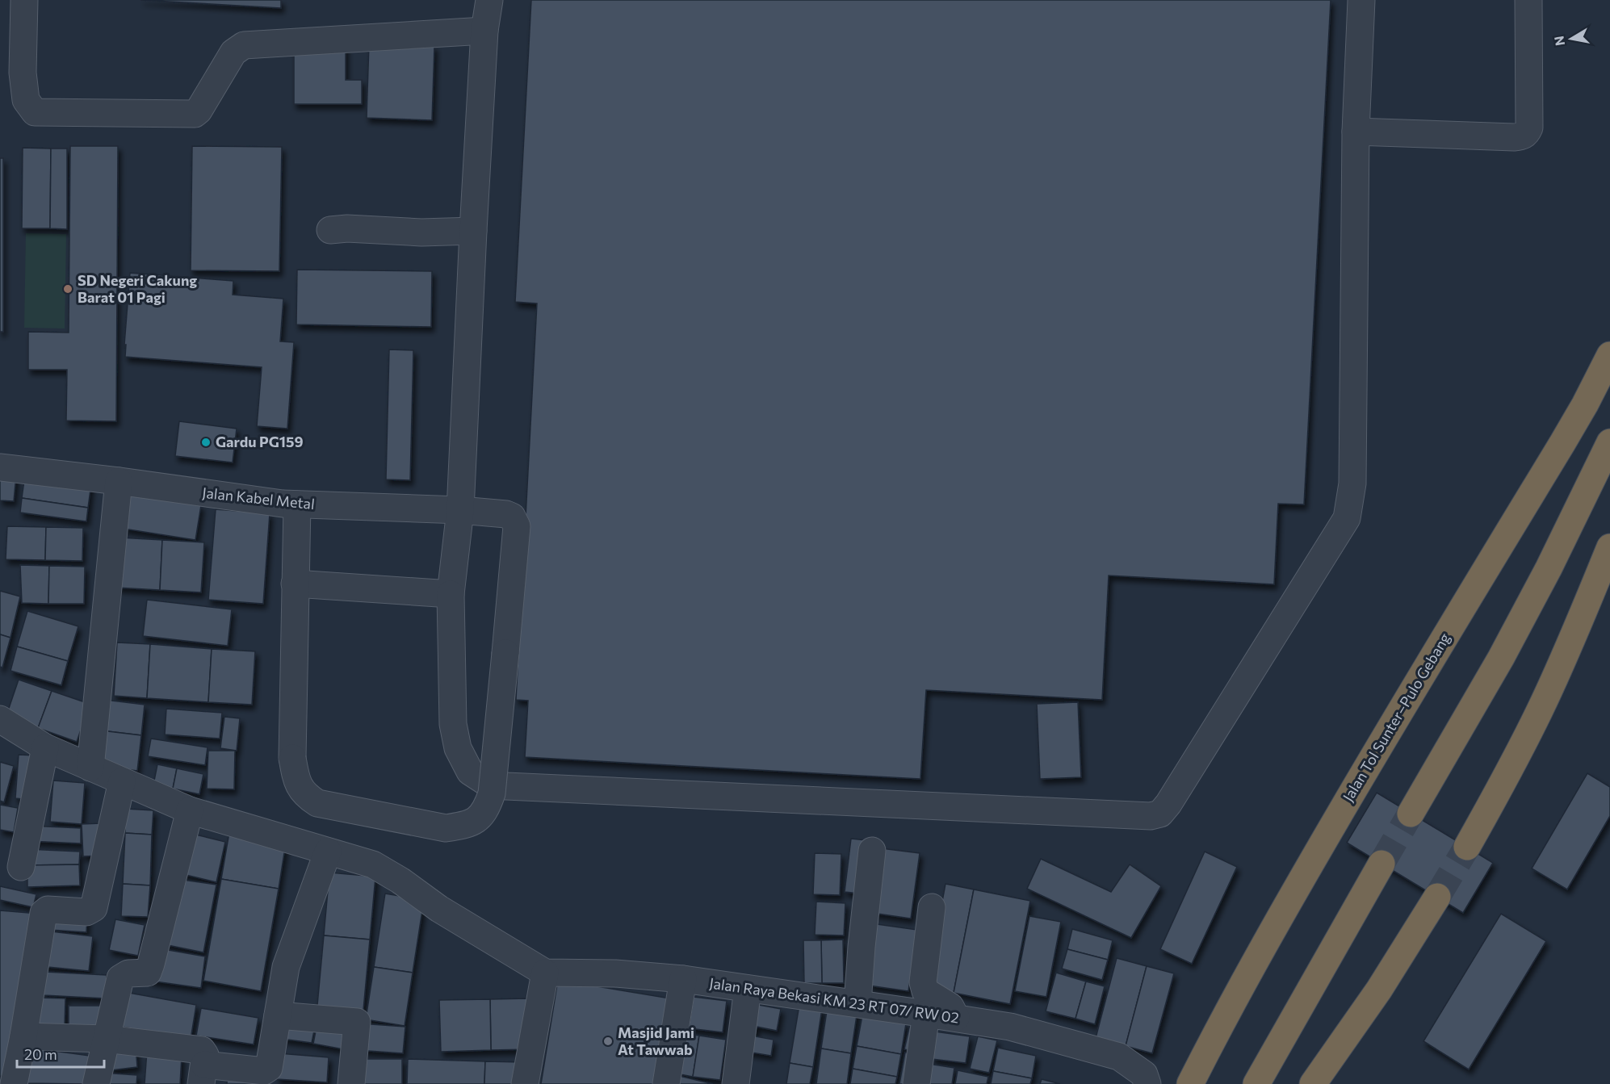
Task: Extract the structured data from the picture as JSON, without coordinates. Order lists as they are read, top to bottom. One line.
{"streets":{"highway":["Jalan Tol Sunter–Pulo Gebang"],"street":["Jalan Kabel Metal","Jalan Raya Bekasi KM 23 RT 07/ RW 02"]},"places":["SD Negeri Cakung Barat 01 Pagi","Gardu PG159","Masjid Jami At Tawwab"],"scale_bar":"20 m","north":"left"}
